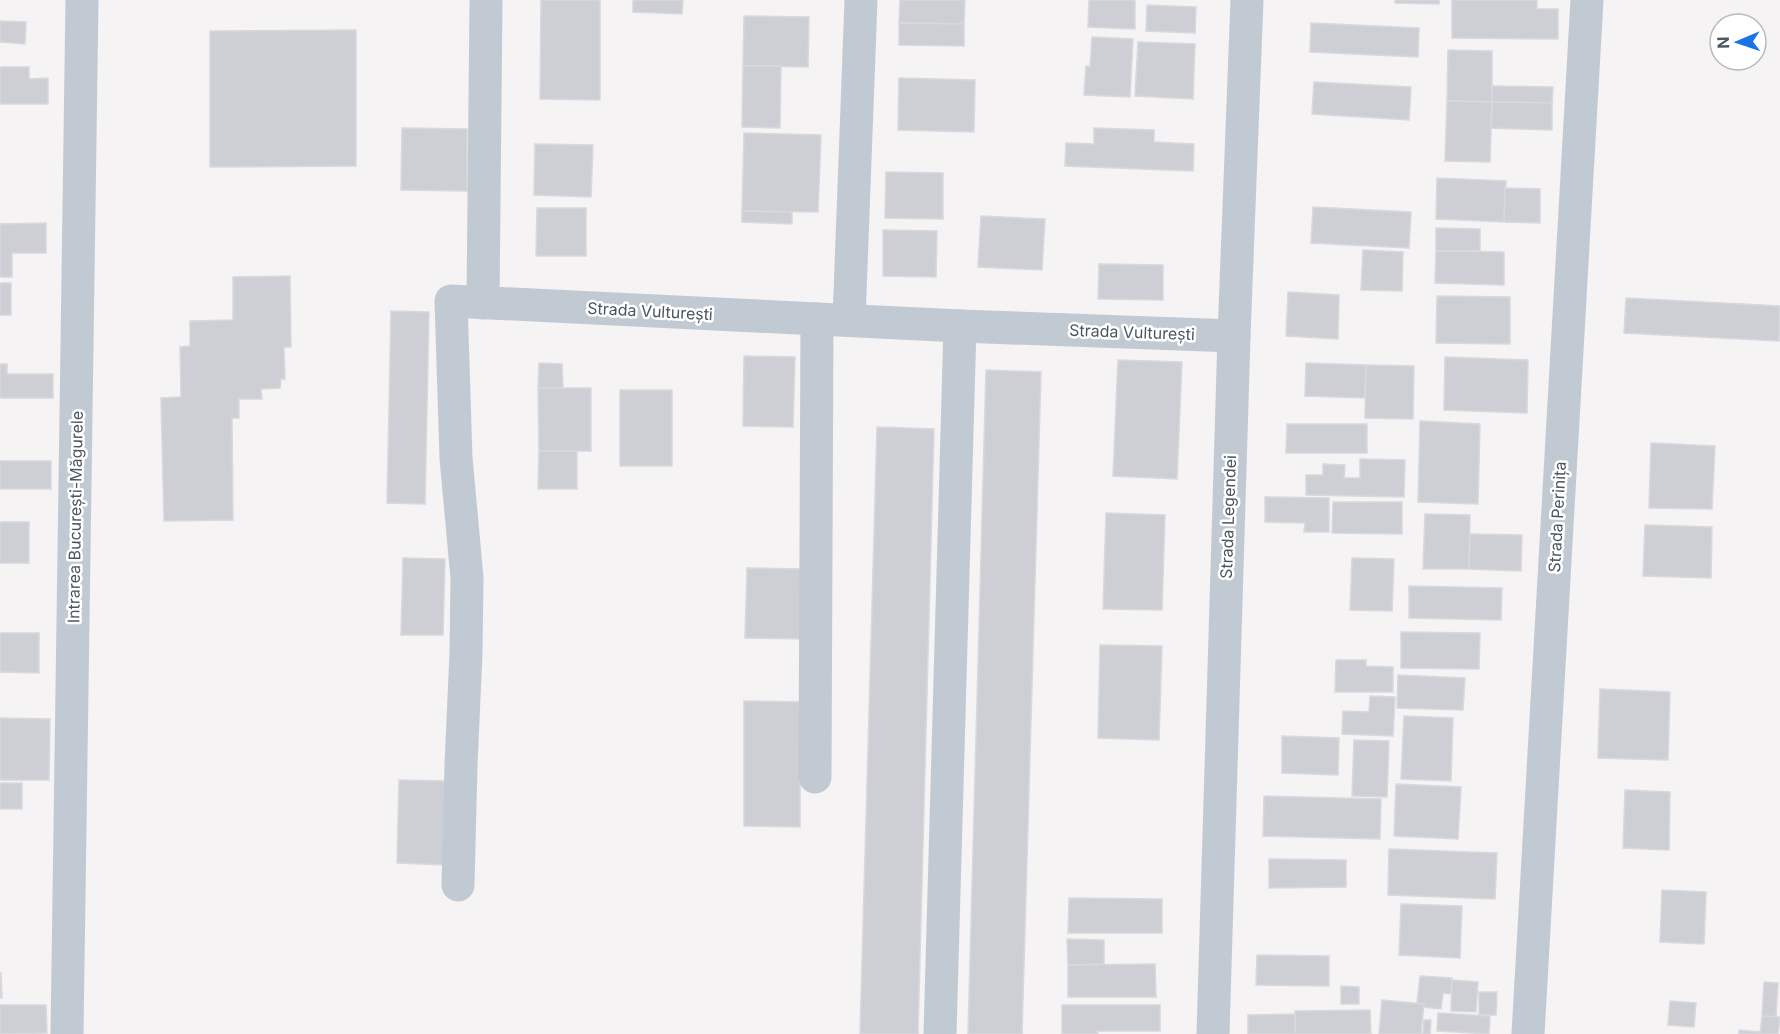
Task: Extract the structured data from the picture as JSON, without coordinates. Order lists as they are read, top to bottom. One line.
{"streets":{"street":["Strada Vulturești","Intrarea București-Măgurele","Strada Legendei","Strada Perinița"]},"crossings":[["Strada Vulturești","Strada Legendei"]],"north":"left"}
